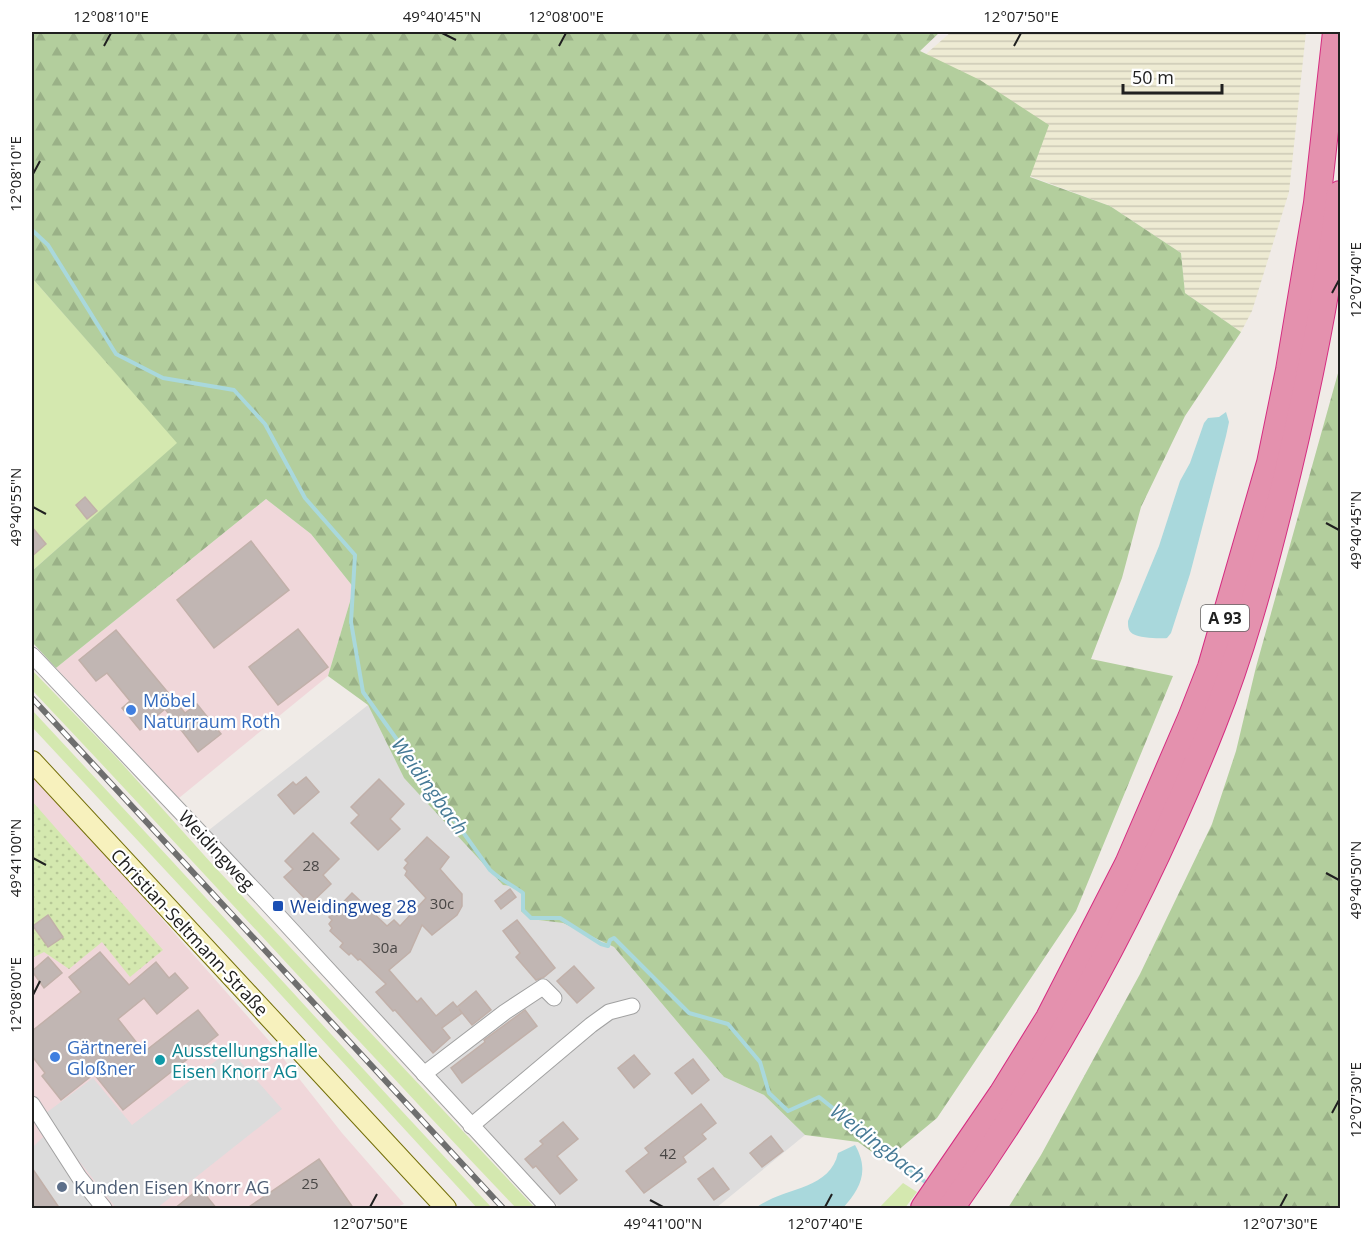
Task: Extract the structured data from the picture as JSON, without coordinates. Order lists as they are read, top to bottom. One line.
{"streets":{"highway":["A 93"],"main road":["Christian-Seltmann-Straße"],"street":["Weidingweg"]},"water":["Weidingbach"],"places":{"other":["Möbel Naturraum Roth","Gärtnerei Gloßner","Ausstellungshalle Eisen Knorr AG","Kunden Eisen Knorr AG"],"transit":["Weidingweg 28"]},"house_numbers":["28","30c","30a","42","25"],"scale_bar":"50 m","coordinates":["12°08'10\"E","49°40'45\"N","12°08'00\"E","12°07'50\"E","12°07'40\"E","49°40'55\"N","49°41'00\"N","49°40'50\"N","12°07'30\"E"]}
